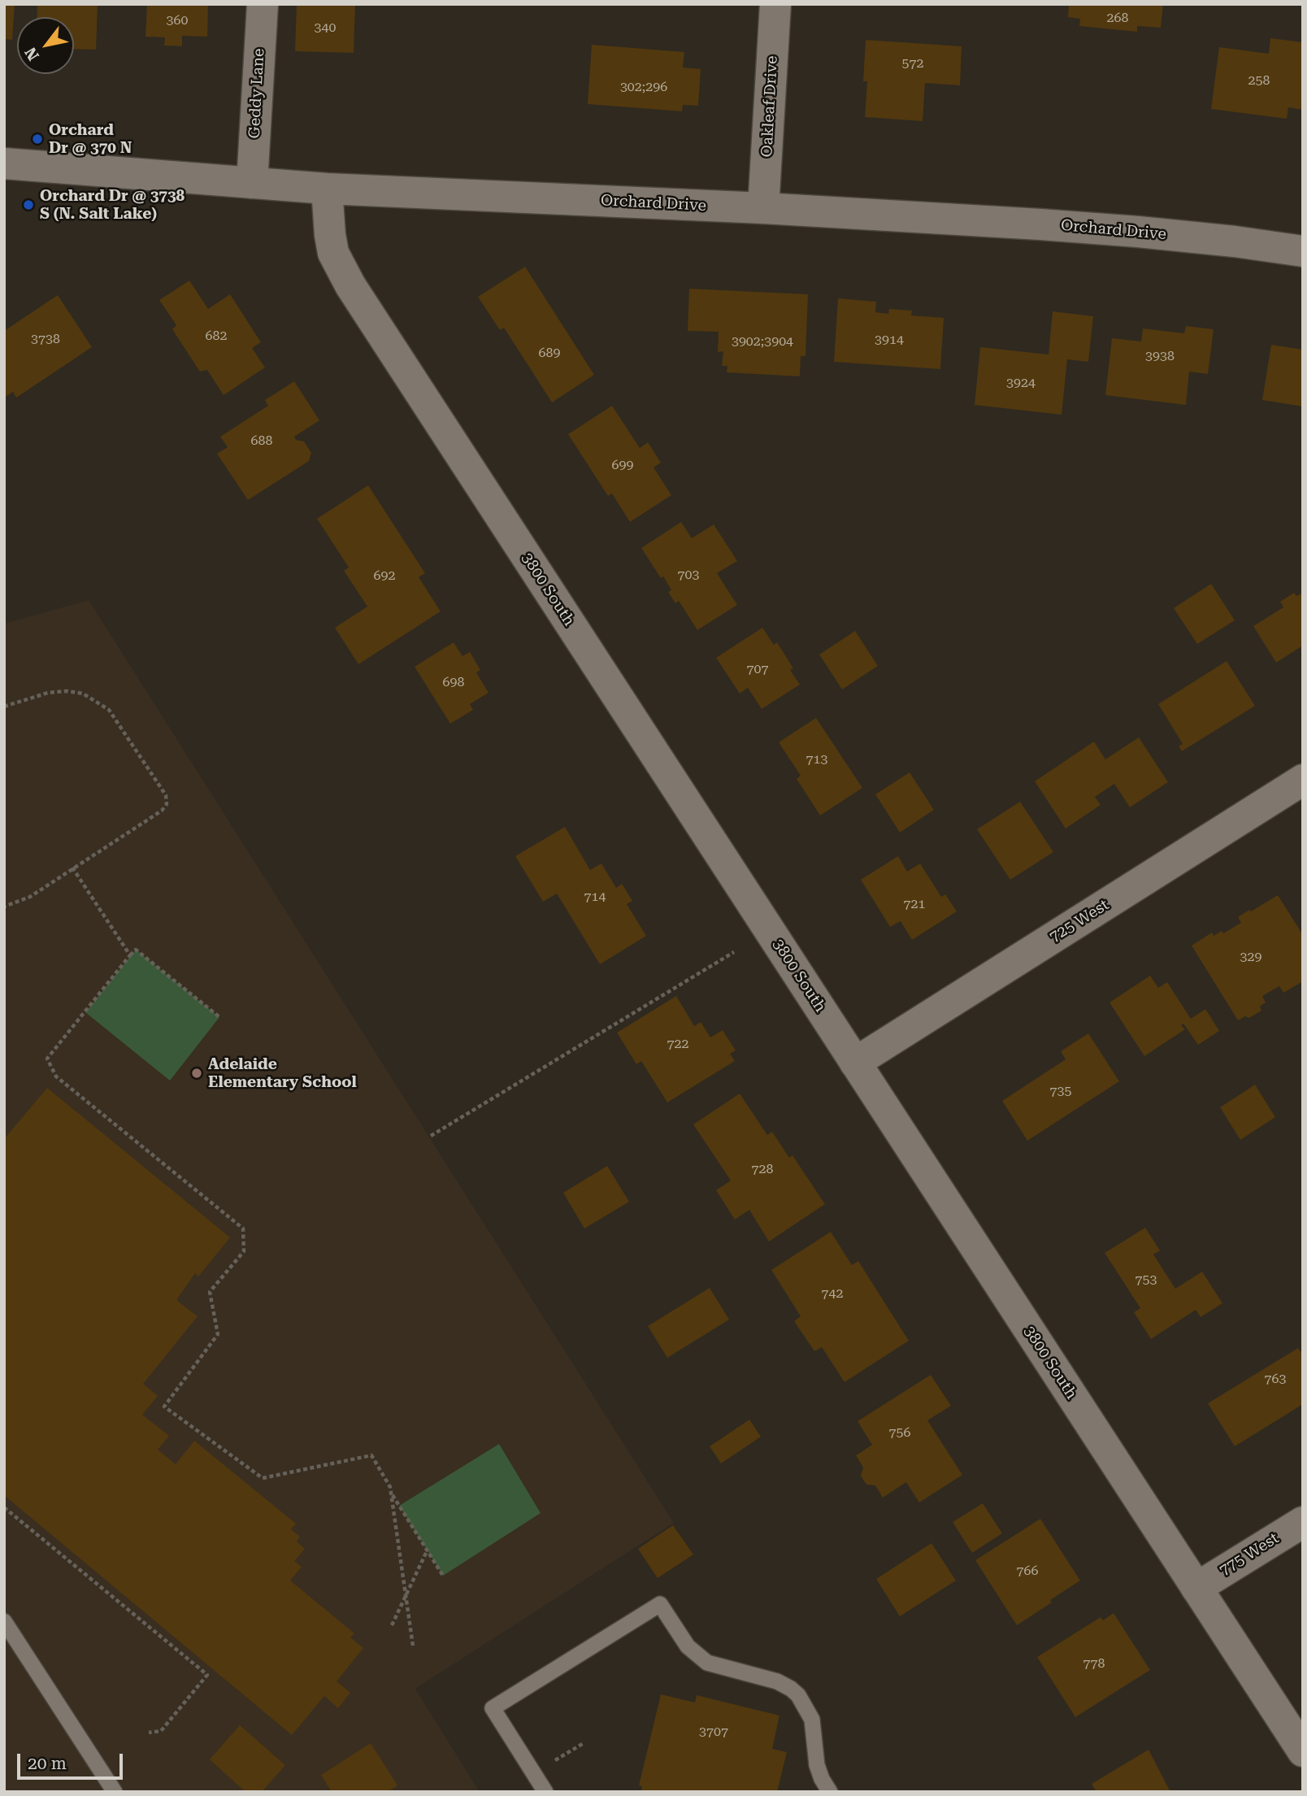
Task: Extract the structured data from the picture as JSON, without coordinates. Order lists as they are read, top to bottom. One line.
{"streets":{"street":["Geddy Lane","Oakleaf Drive","Orchard Drive","3800 South","725 West","775 West"]},"crossings":[["Geddy Lane","Orchard Drive"],["Oakleaf Drive","Orchard Drive"],["Orchard Drive","3800 South"],["3800 South","725 West"],["3800 South","775 West"]],"places":["Orchard Dr @ 370 N","Orchard Dr @ 3738 S (N. Salt Lake)","Adelaide Elementary School"],"house_numbers":["268","360","340","572","258","302;296","682","3738","3914","3902;3904","689","3938","3924","688","699","703","692","707","698","713","714","721","329","722","735","728","753","742","763","756","766","778","3707"],"scale_bar":"20 m","north":"bottom left"}
